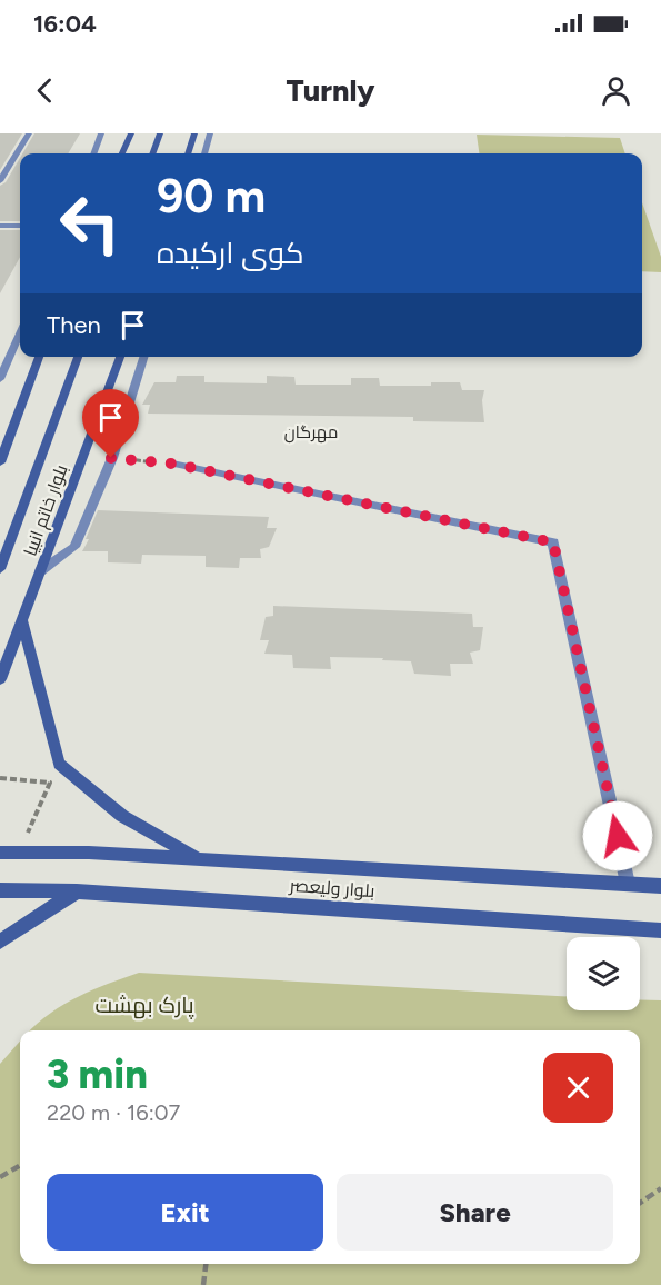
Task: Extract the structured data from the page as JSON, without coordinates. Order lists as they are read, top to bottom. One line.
{"streets":{"main road":["بلوار خاتم انبیا","بلوار ولیعصر"]},"districts":["مهرگان"],"parks":["پارک بهشت"],"page":{"status":"16:04","header":"Turnly","turn":["90 m","کوی ارکیده"],"then":"Then","heading":["3 min","220 m · 16:07"],"buttons":["Exit","Share"]}}
